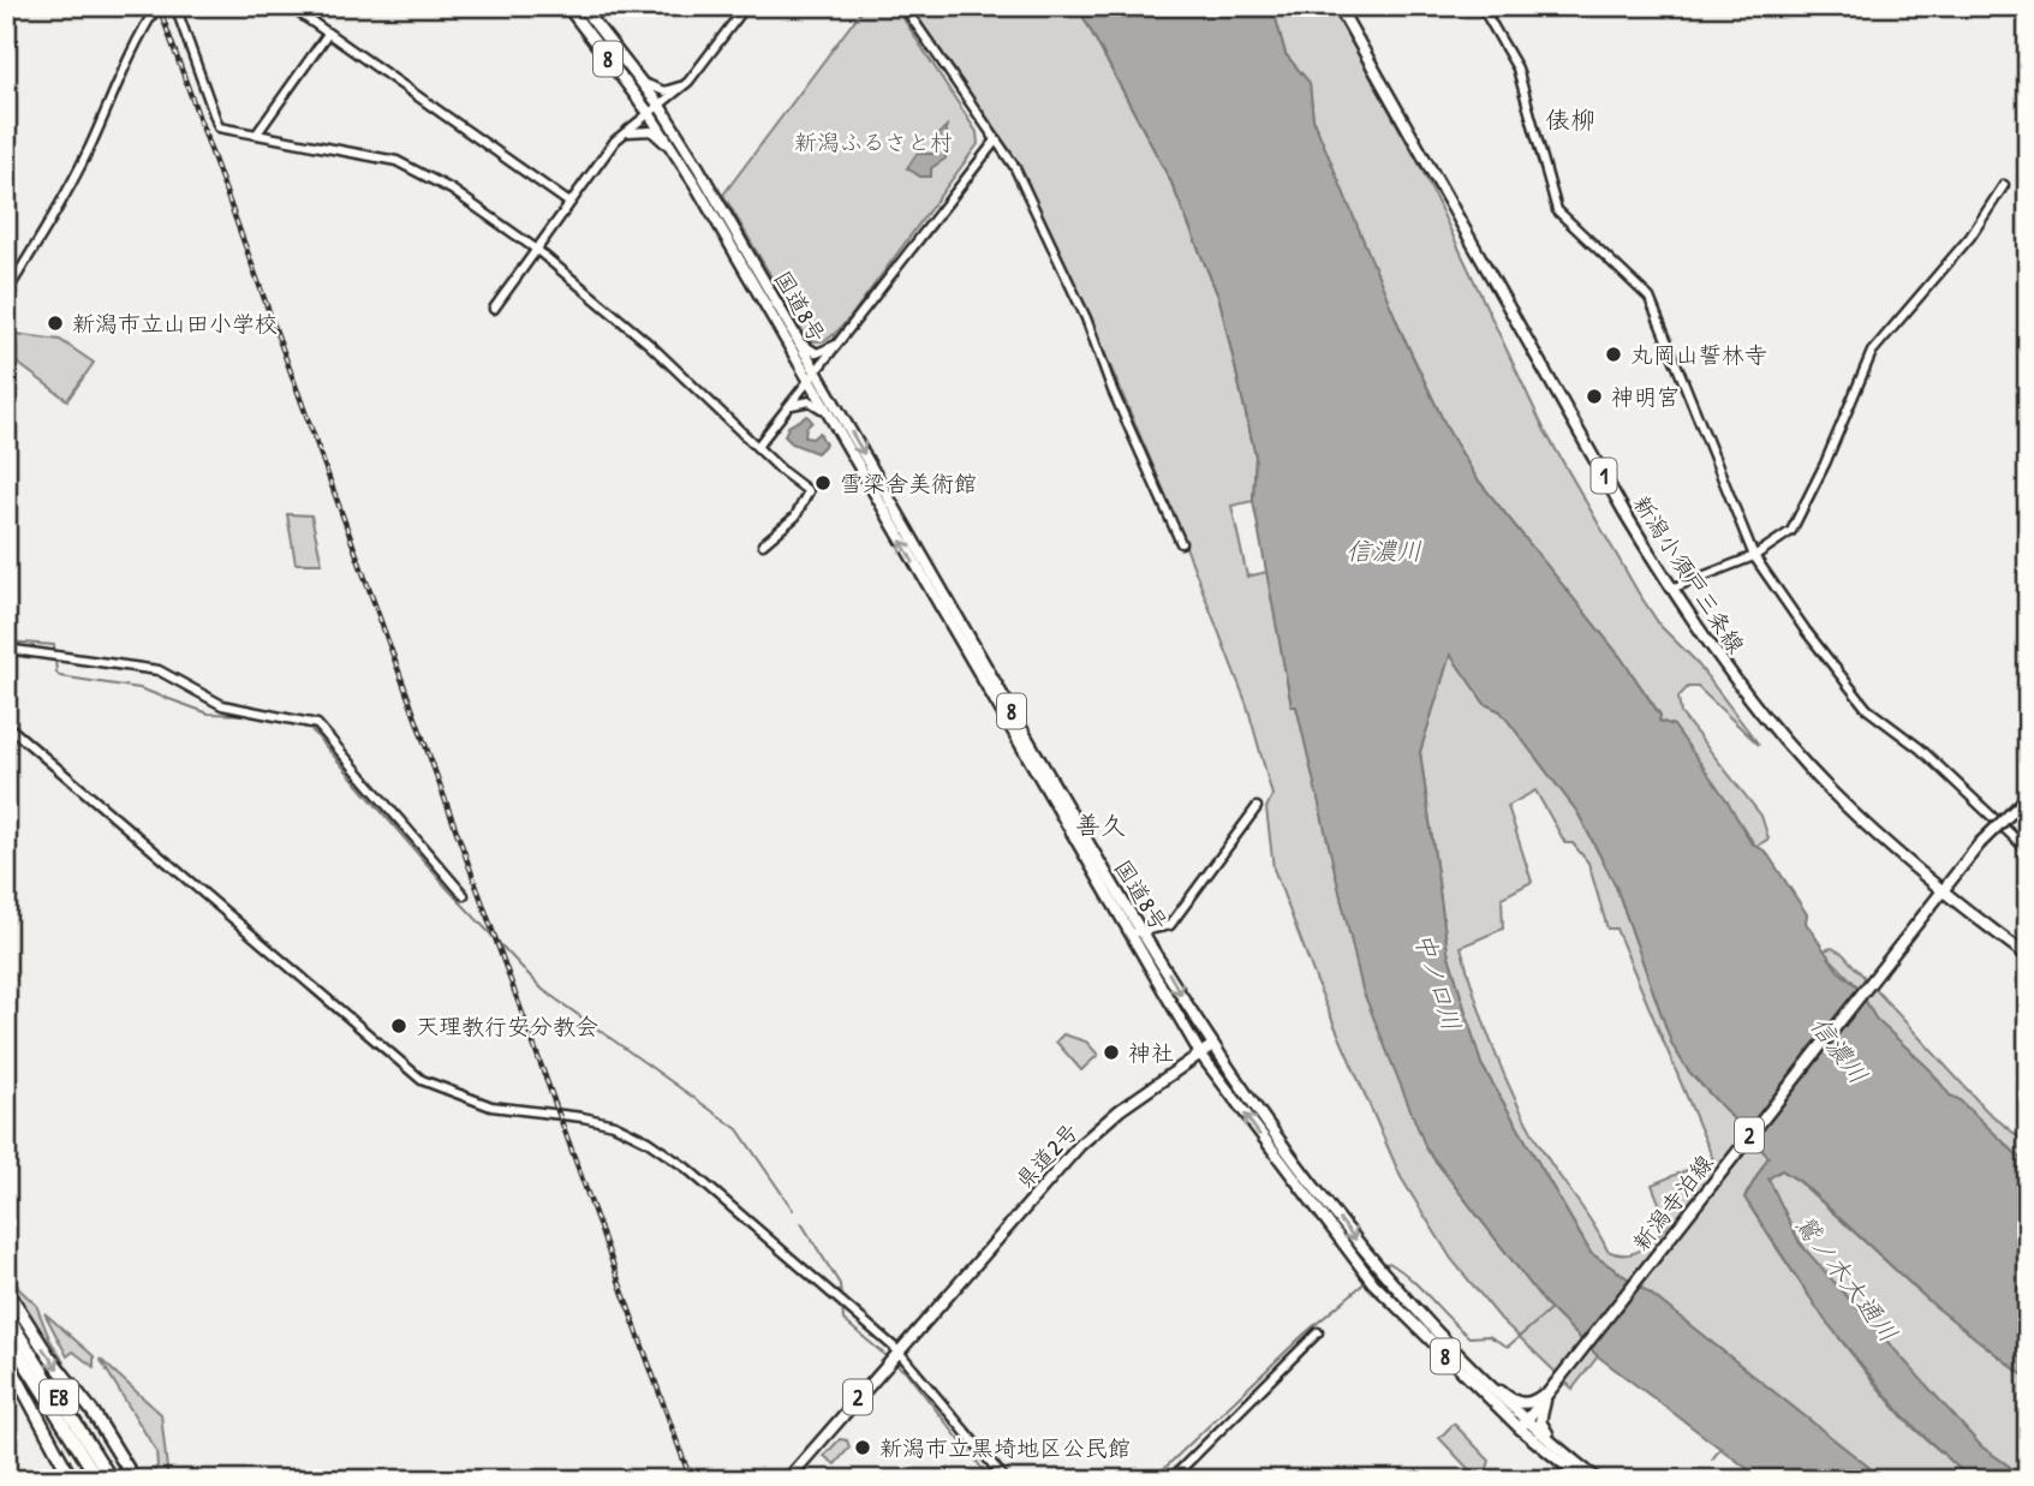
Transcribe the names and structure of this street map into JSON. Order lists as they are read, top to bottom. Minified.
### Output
{"streets":{"highway":["E8"],"main road":["8","国道8号","1","新潟小須戸三条線","2","県道2号","新潟寺泊線"]},"crossings":[["国道8号","県道2号"],["国道8号","新潟寺泊線"],["新潟小須戸三条線","新潟寺泊線"],["2","県道2号"]],"districts":["俵柳","善久"],"water":["信濃川","中ノ口川","鷲ノ木大通川"],"parks":["新潟ふるさと村"],"places":["新潟市立山田小学校","丸岡山誓林寺","神明宮","雪梁舎美術館","天理教行安分教会","神社","新潟市立黒埼地区公民館"]}
